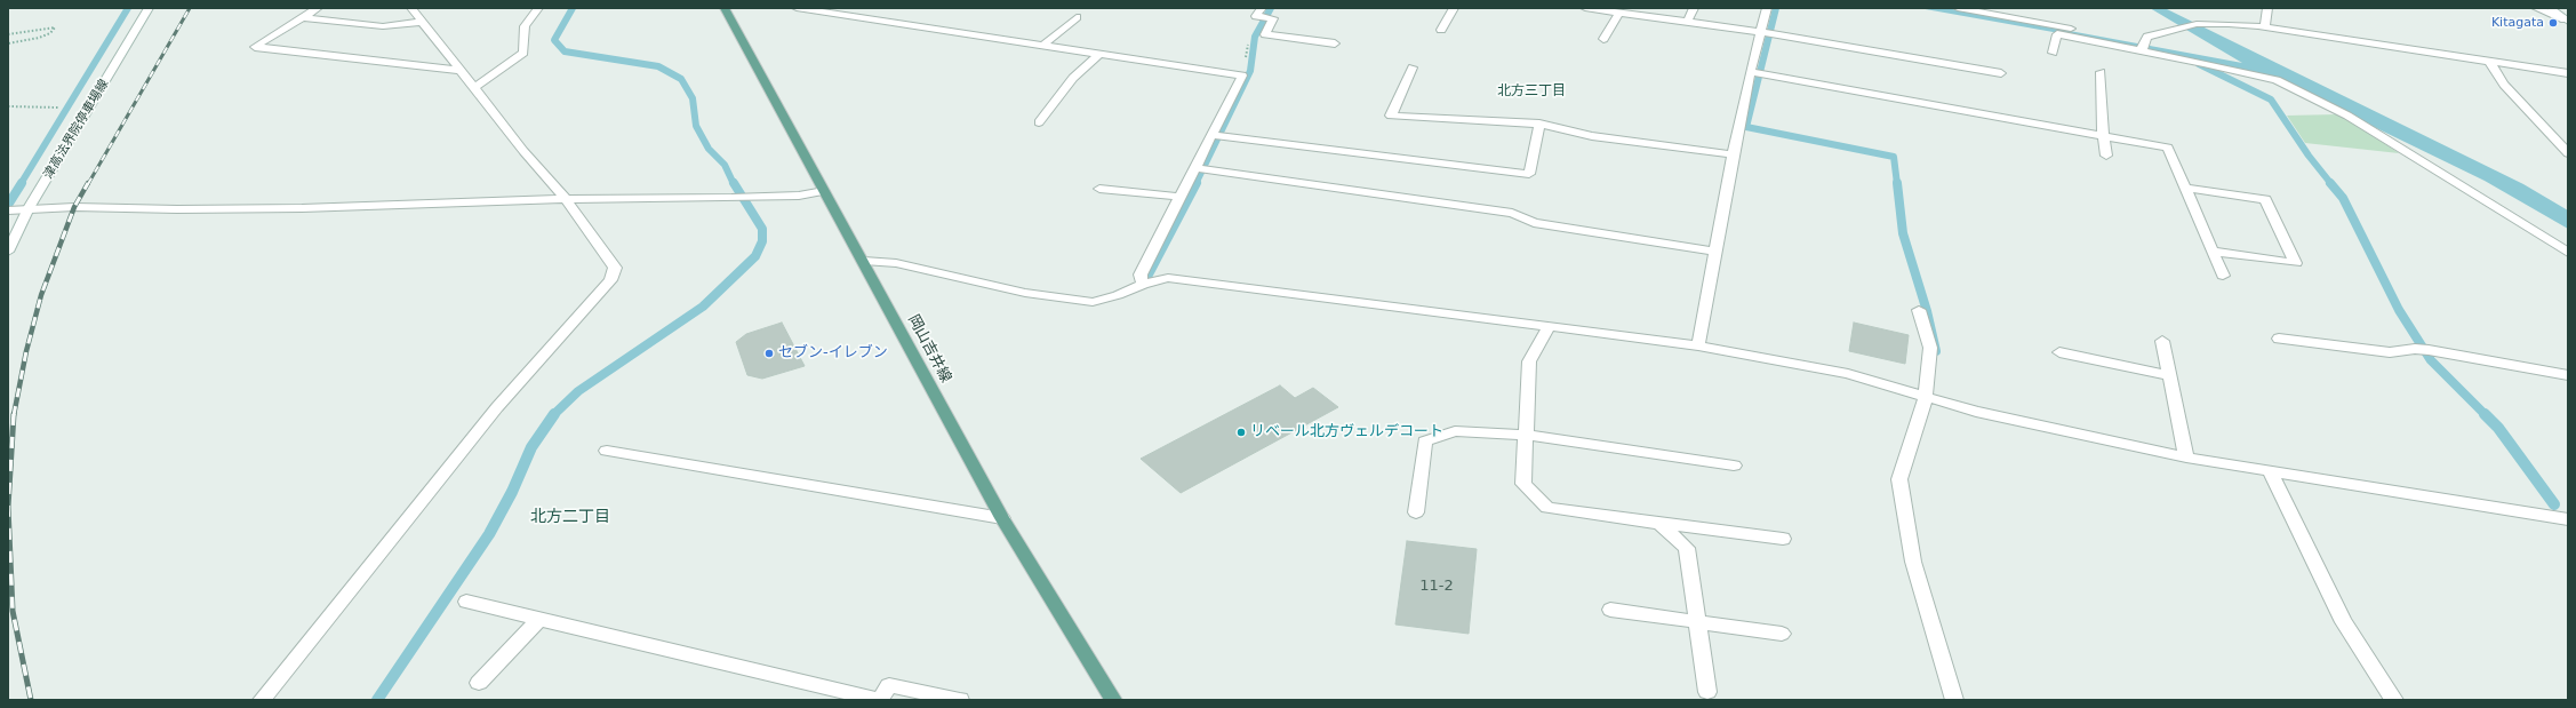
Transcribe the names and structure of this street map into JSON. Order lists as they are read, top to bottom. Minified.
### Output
{"streets":{"main road":["岡山吉井線"],"street":["津高法界院停車場線"]},"districts":["北方三丁目","北方二丁目"],"places":["Kitagata","セブン-イレブン","リベール北方ヴェルデコート"],"house_numbers":["11-2"]}
